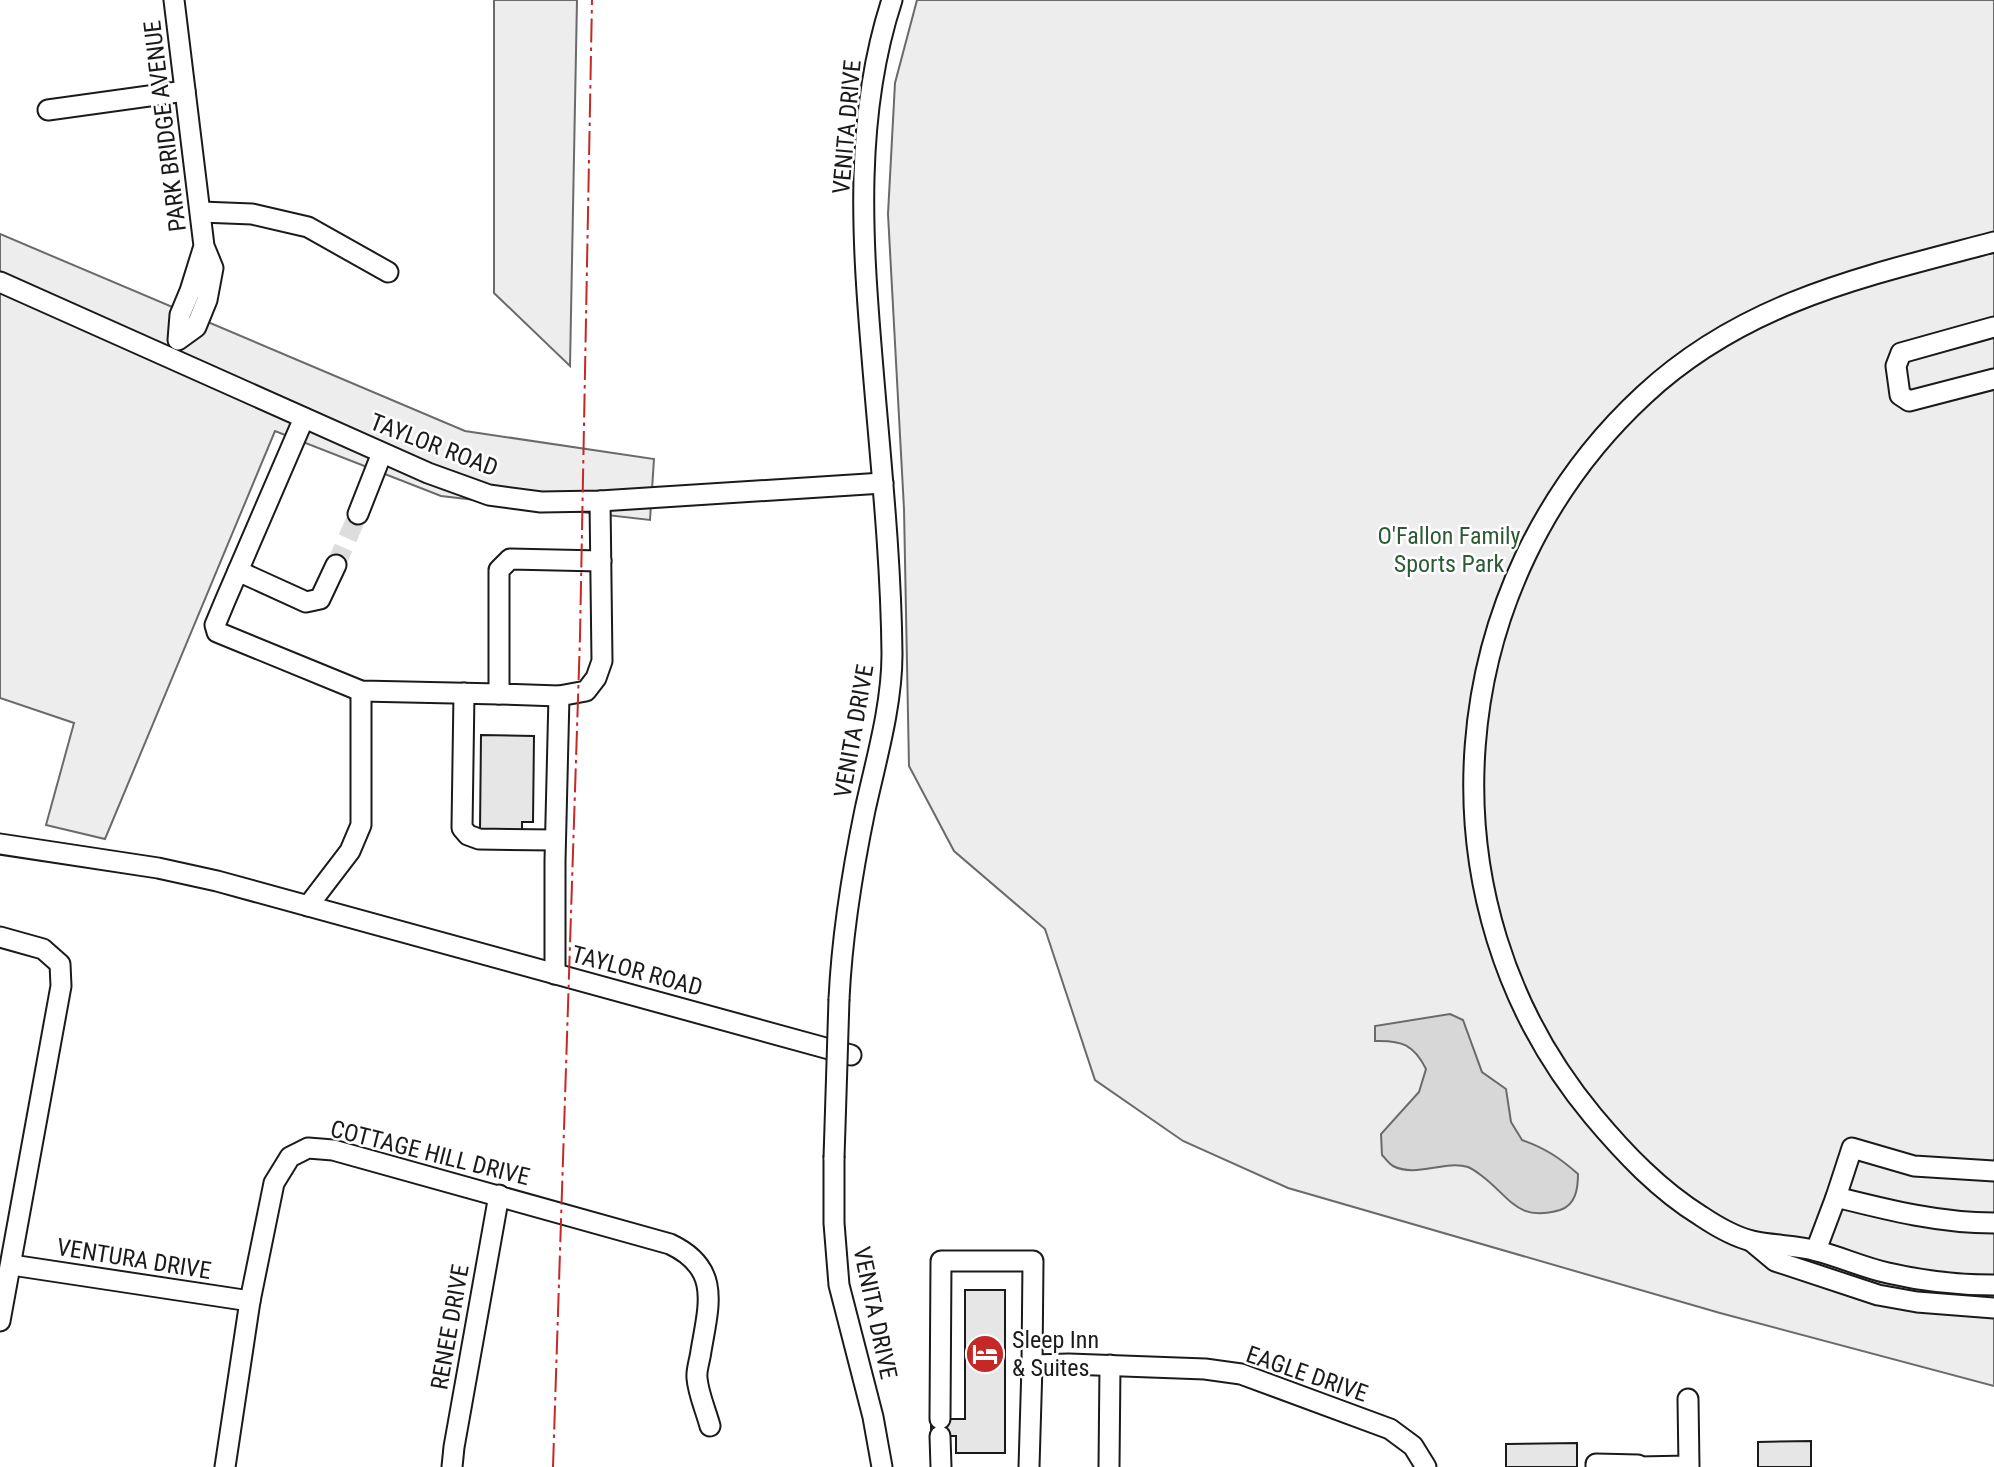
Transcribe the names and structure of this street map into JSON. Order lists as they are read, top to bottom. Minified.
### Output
{"streets":{"street":["PARK BRIDGE AVENUE","VENITA DRIVE","TAYLOR ROAD","COTTAGE HILL DRIVE","VENTURA DRIVE","RENEE DRIVE","EAGLE DRIVE"]},"crossings":[["PARK BRIDGE AVENUE","TAYLOR ROAD"],["VENITA DRIVE","TAYLOR ROAD"],["COTTAGE HILL DRIVE","VENTURA DRIVE"],["COTTAGE HILL DRIVE","RENEE DRIVE"]],"parks":["O'Fallon Family Sports Park"],"places":{"hotel":["Sleep Inn & Suites"]}}
